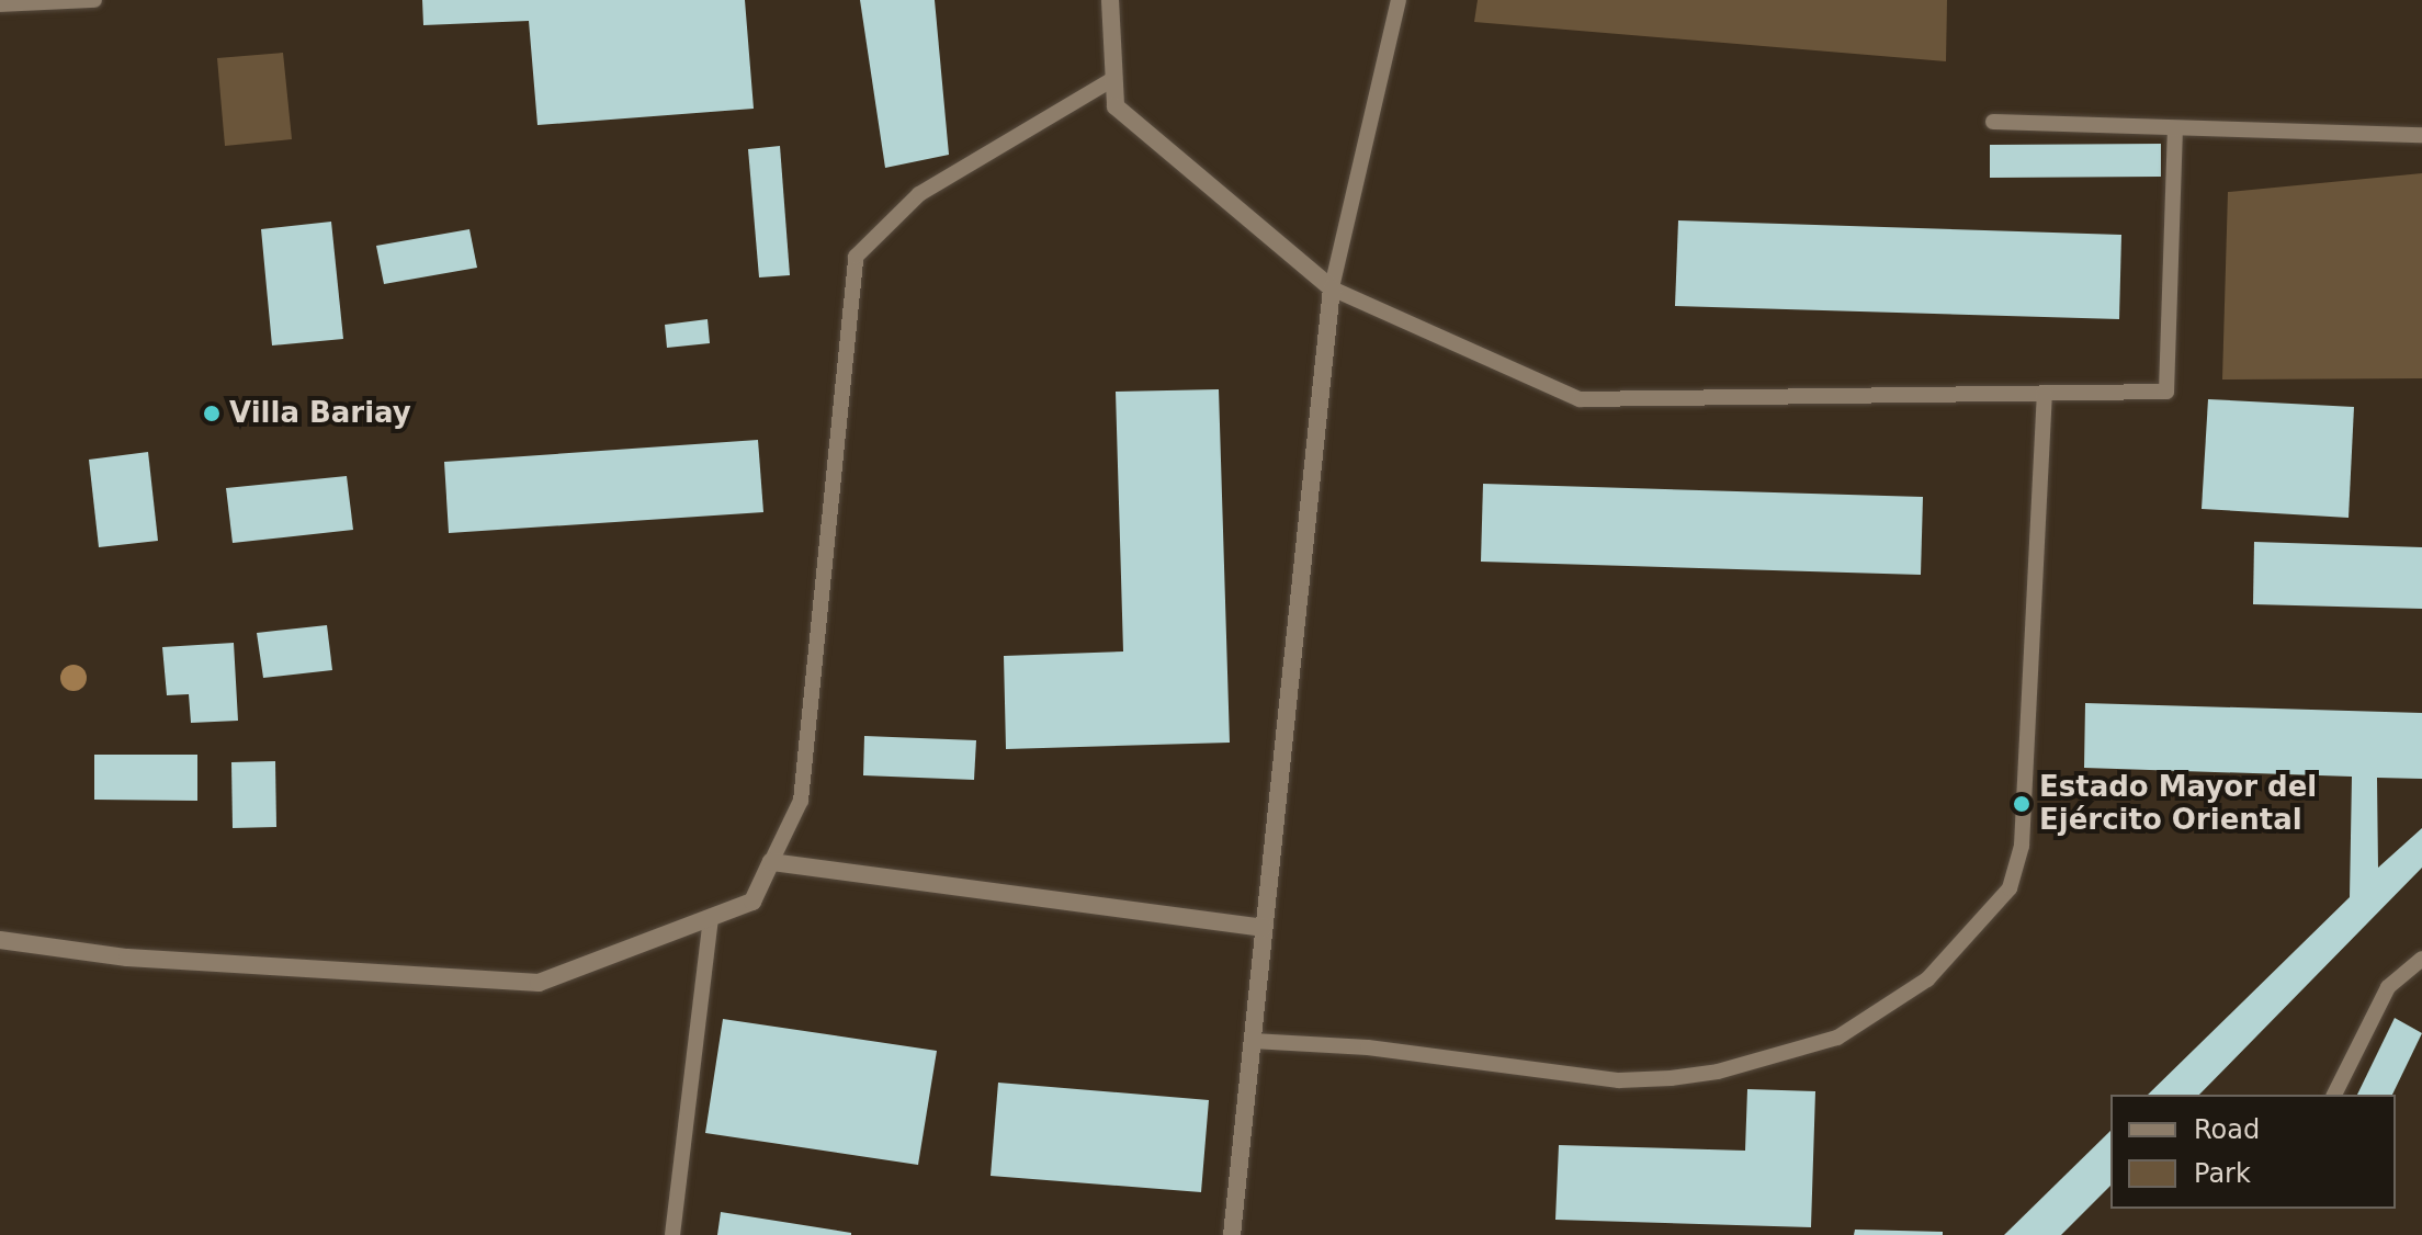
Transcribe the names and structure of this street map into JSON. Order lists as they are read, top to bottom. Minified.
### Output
{"places":["Villa Bariay","Estado Mayor del Ejército Oriental"],"legend":["Road","Park"]}
